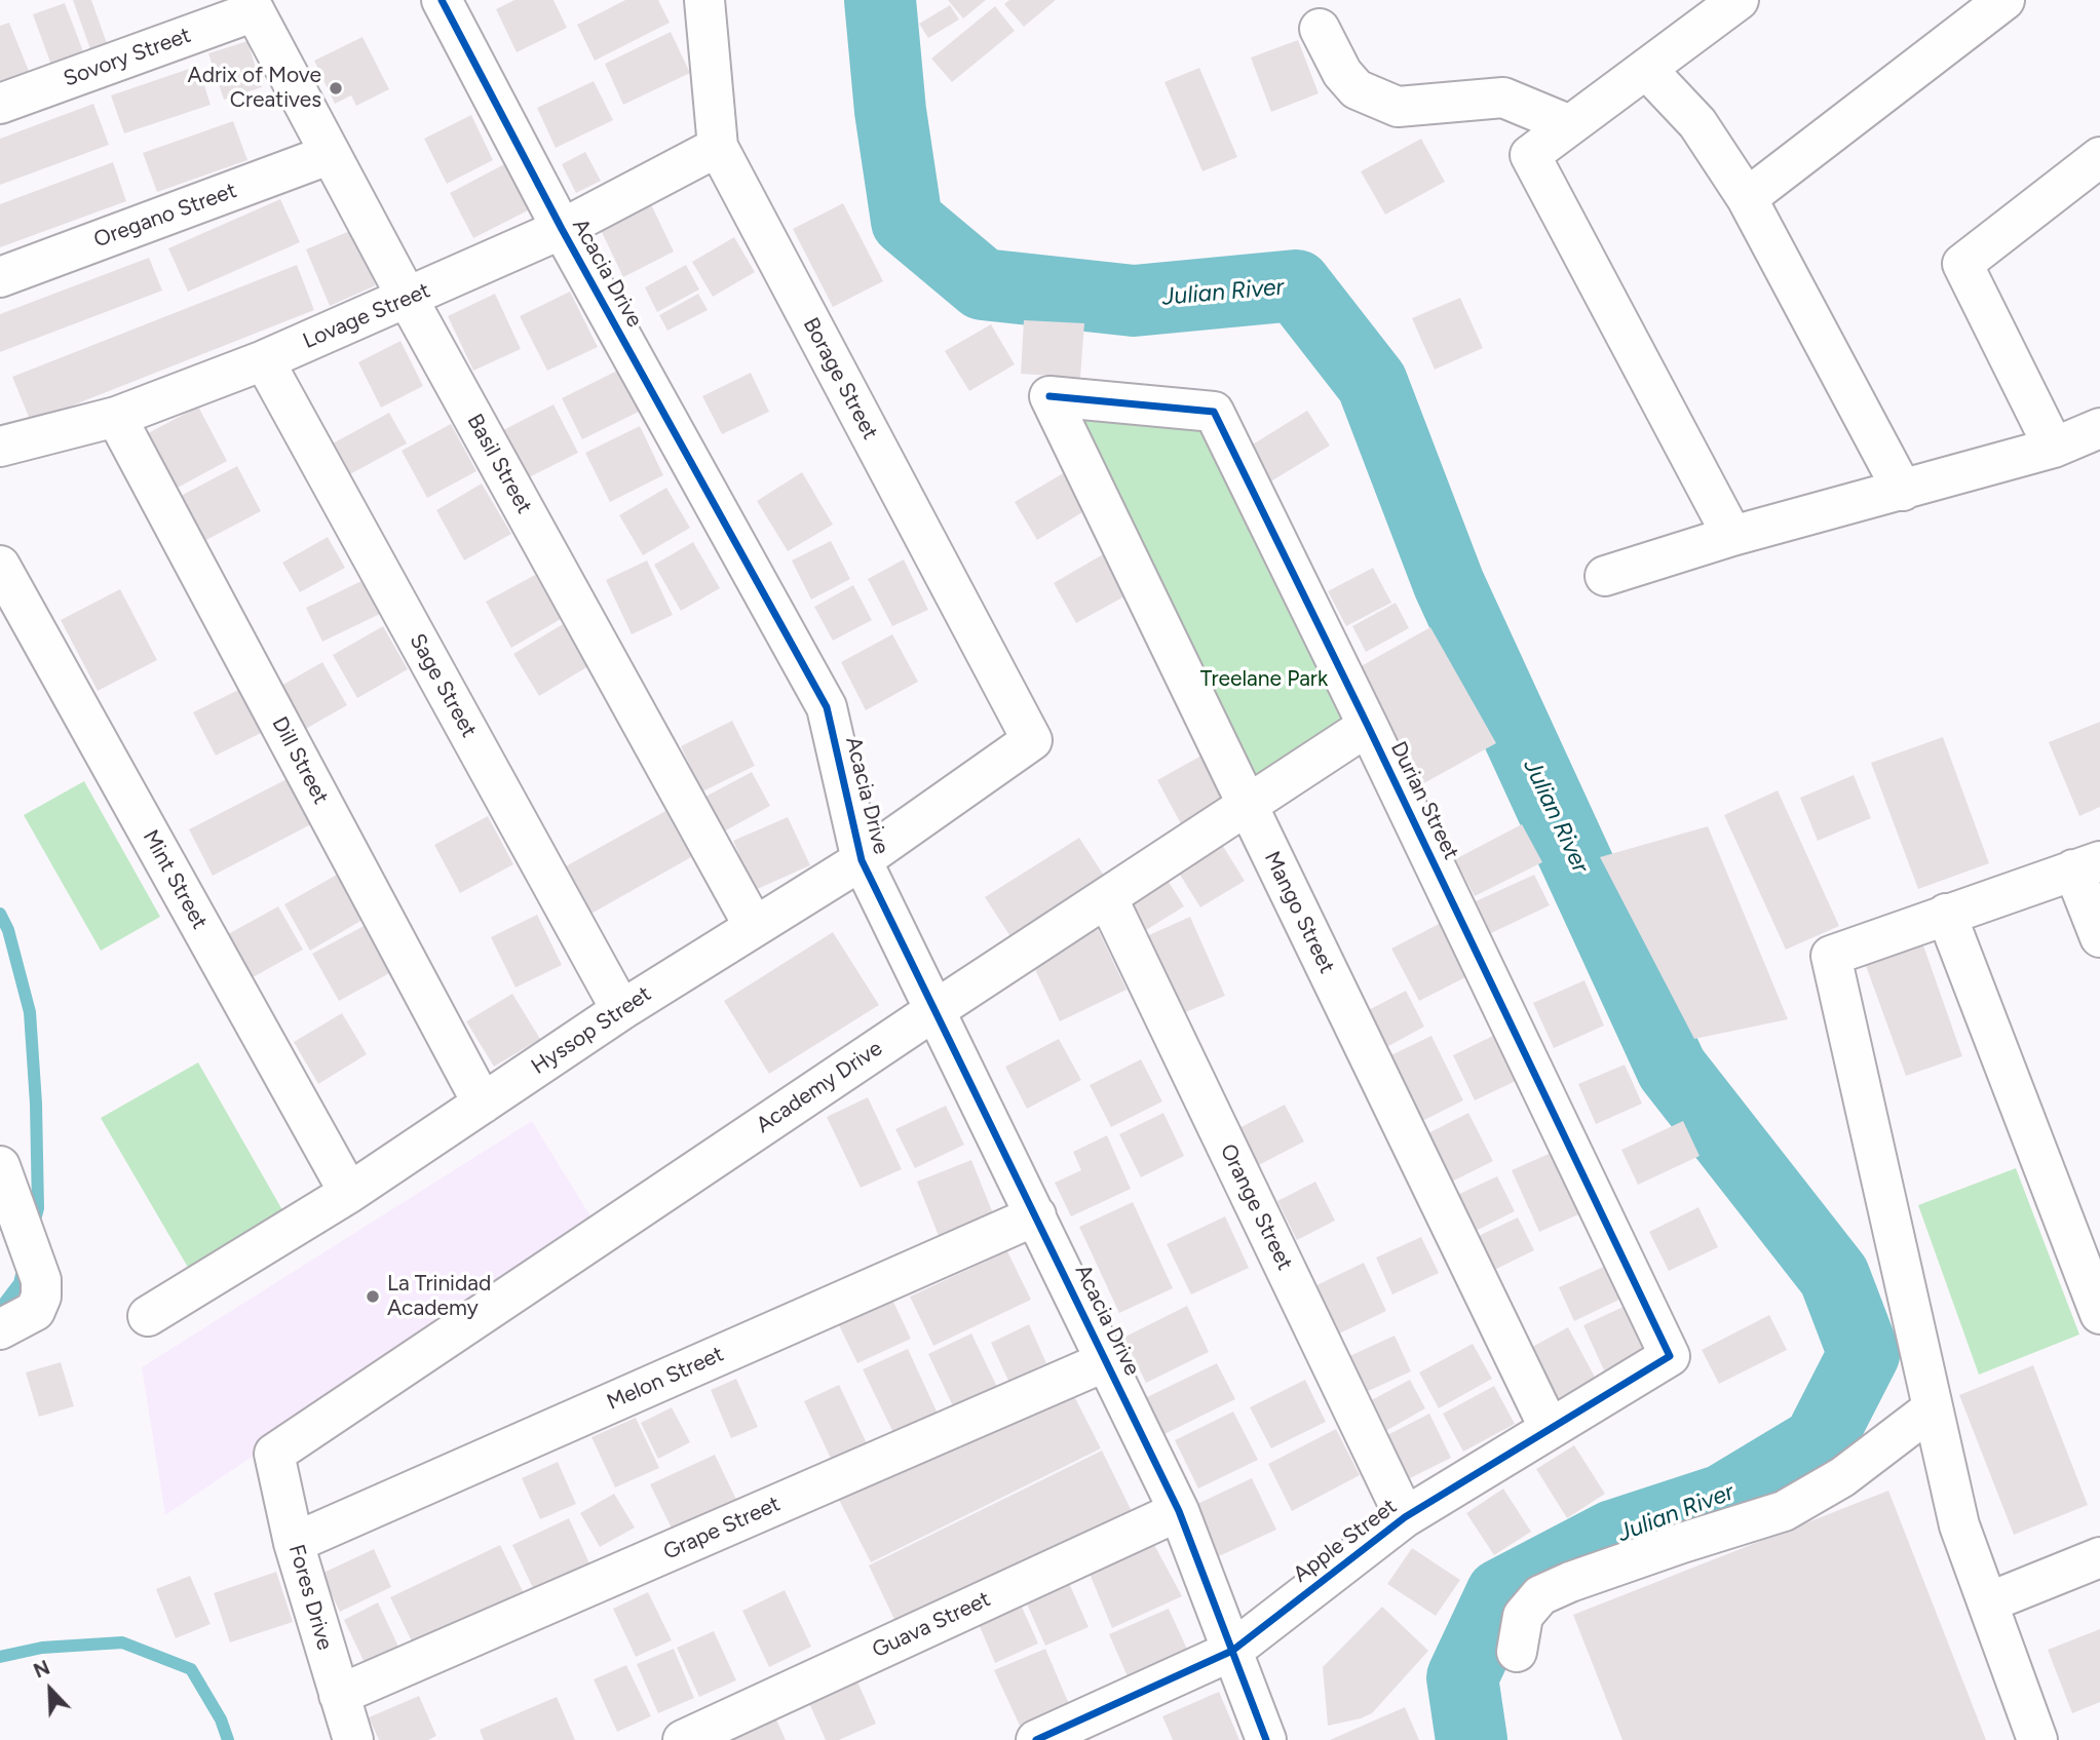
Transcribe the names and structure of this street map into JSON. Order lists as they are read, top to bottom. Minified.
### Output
{"streets":{"street":["Sovory Street","Oregano Street","Acacia Drive","Lovage Street","Borage Street","Basil Street","Sage Street","Dill Street","Durian Street","Mint Street","Mango Street","Hyssop Street","Academy Drive","Orange Street","Melon Street","Grape Street","Apple Street","Fores Drive","Guava Street"]},"crossings":[["Sovory Street","Basil Street"],["Oregano Street","Basil Street"],["Acacia Drive","Lovage Street"],["Acacia Drive","Hyssop Street"],["Acacia Drive","Academy Drive"],["Acacia Drive","Melon Street"],["Acacia Drive","Grape Street"],["Acacia Drive","Apple Street"],["Acacia Drive","Guava Street"],["Lovage Street","Borage Street"],["Lovage Street","Basil Street"],["Lovage Street","Sage Street"],["Lovage Street","Dill Street"],["Borage Street","Hyssop Street"],["Basil Street","Hyssop Street"],["Sage Street","Hyssop Street"],["Dill Street","Hyssop Street"],["Durian Street","Mango Street"],["Durian Street","Academy Drive"],["Durian Street","Apple Street"],["Mint Street","Hyssop Street"],["Mango Street","Academy Drive"],["Mango Street","Apple Street"],["Academy Drive","Orange Street"],["Academy Drive","Fores Drive"],["Orange Street","Apple Street"],["Melon Street","Fores Drive"],["Grape Street","Fores Drive"]],"water":["Julian River"],"parks":["Treelane Park"],"places":["Adrix of Move Creatives","La Trinidad Academy"],"north":"top left"}
